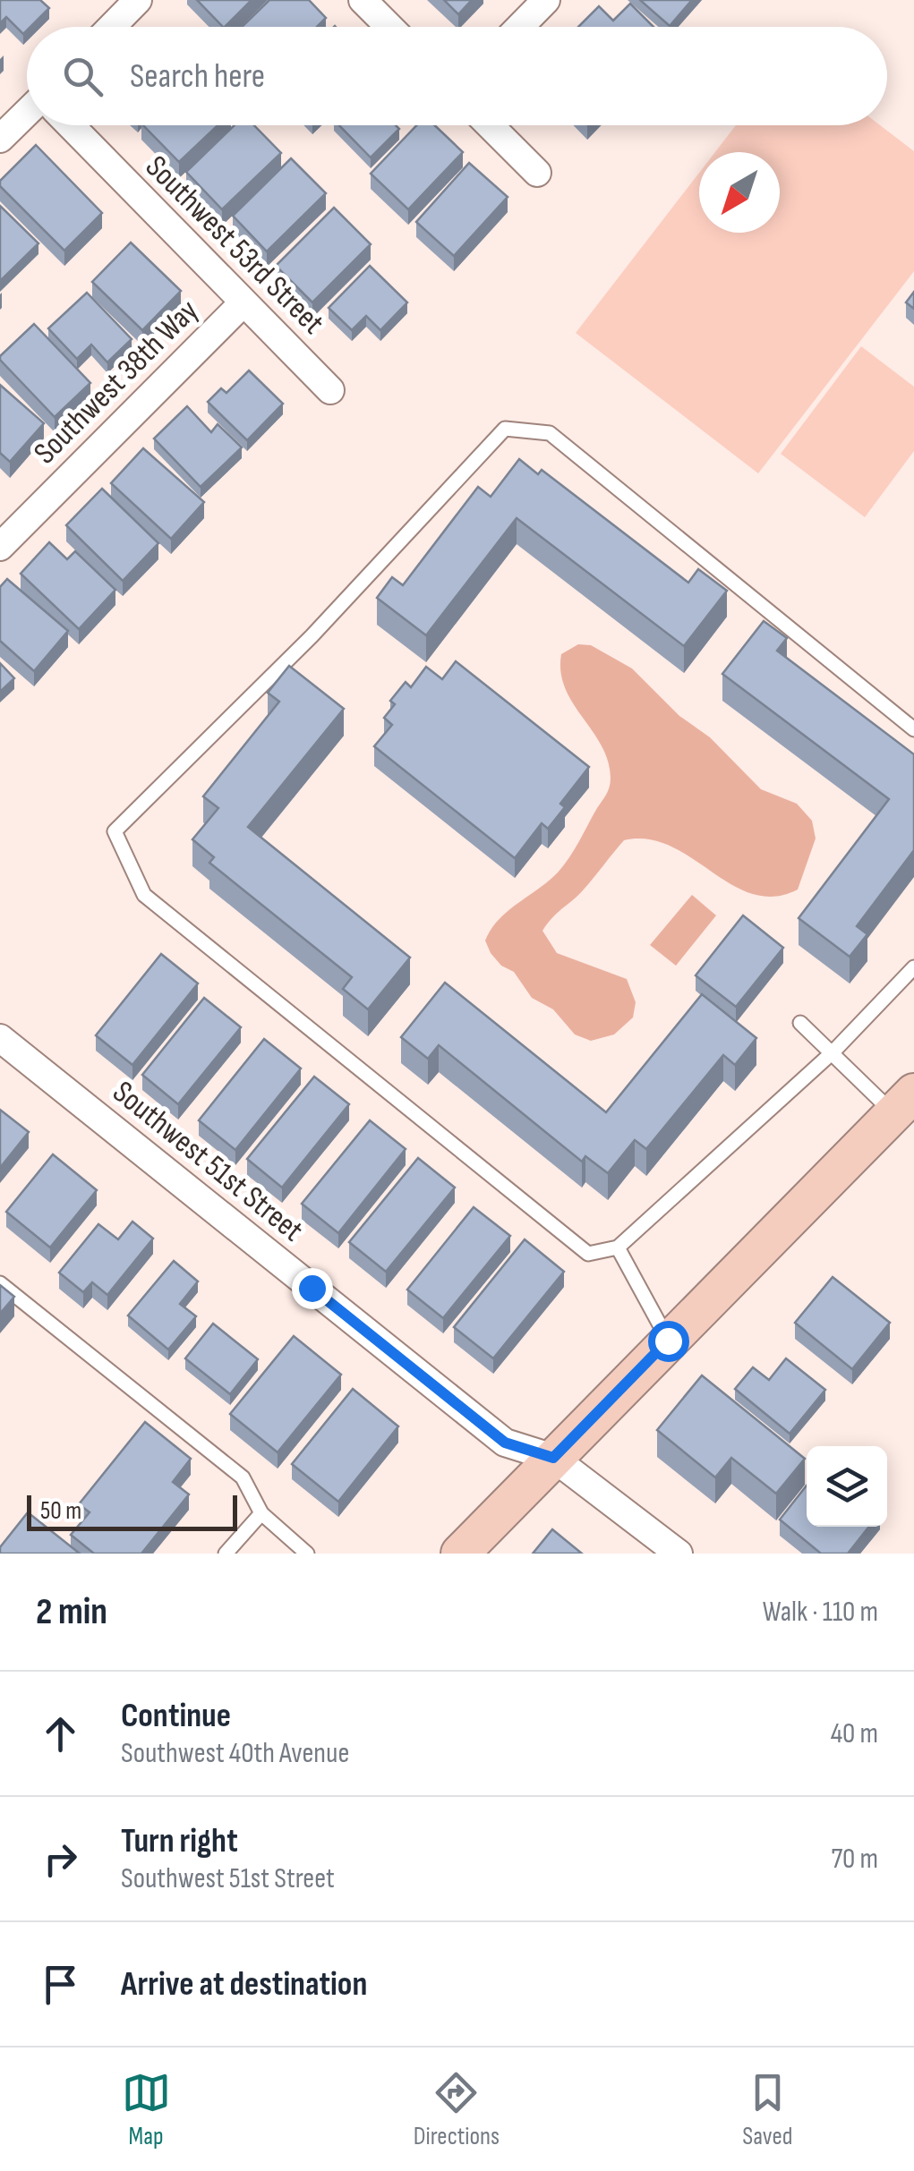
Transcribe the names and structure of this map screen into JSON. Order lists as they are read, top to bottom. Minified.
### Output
{"streets":{"street":["Southwest 53rd Street","Southwest 38th Way","Southwest 51st Street"]},"crossings":[["Southwest 53rd Street","Southwest 38th Way"]],"scale_bar":"50 m","north":"bottom left","page":{"search":"Search here","scale":"50 m","heading":["2 min","Walk · 110 m"],"list":[["Continue","Southwest 40th Avenue","40 m"],["Turn right","Southwest 51st Street","70 m"],"Arrive at destination"],"nav":["Map","Directions","Saved"]}}
